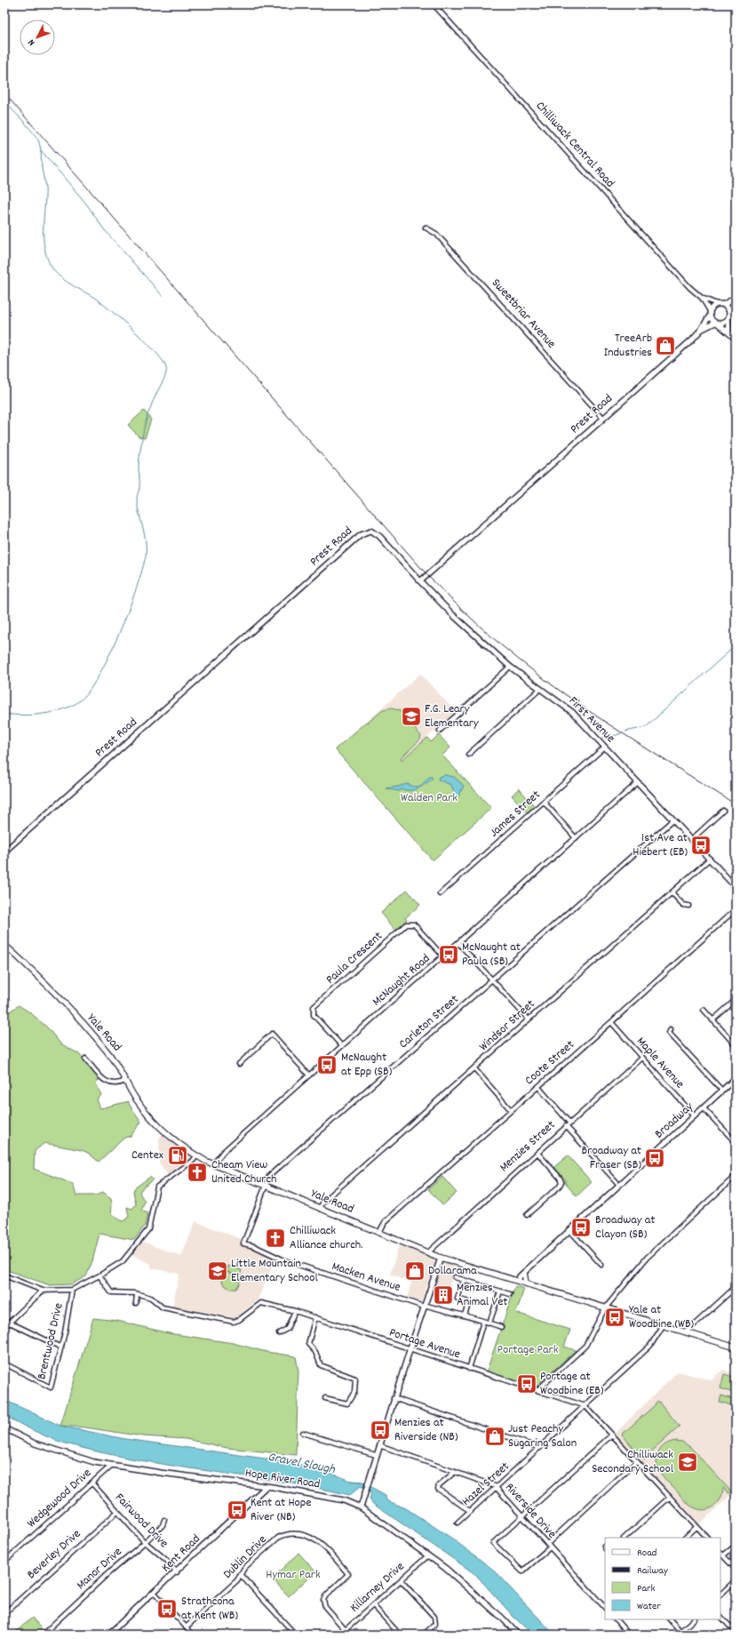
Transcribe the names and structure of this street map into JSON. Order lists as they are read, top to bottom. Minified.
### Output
{"streets":{"main road":["Yale Road"],"street":["Chilliwack Central Road","Sweetbriar Avenue","Prest Road","First Avenue","James Street","Paula Crescent","McNaught Road","Carleton Street","Windsor Street","Coote Street","Maple Avenue","Broadway","Menzies Street","Macken Avenue","Brentwood Drive","Portage Avenue","Hope River Road","Hazel Street","Wedgewood Drive","Riverside Drive","Fairwood Drive","Kent Road","Beverley Drive","Dublin Drive","Manor Drive","Killarney Drive"]},"crossings":[["Chilliwack Central Road","Prest Road"],["Sweetbriar Avenue","Prest Road"],["Prest Road","First Avenue"],["First Avenue","James Street"],["First Avenue","McNaught Road"],["First Avenue","Carleton Street"],["First Avenue","Windsor Street"],["Paula Crescent","McNaught Road"],["McNaught Road","Yale Road"],["Carleton Street","Yale Road"],["Carleton Street","Macken Avenue"],["Windsor Street","Yale Road"],["Yale Road","Coote Street"],["Yale Road","Broadway"],["Yale Road","Menzies Street"],["Yale Road","Hazel Street"],["Coote Street","Maple Avenue"],["Maple Avenue","Broadway"],["Maple Avenue","Menzies Street"],["Portage Avenue","Hazel Street"],["Hope River Road","Wedgewood Drive"],["Hope River Road","Kent Road"],["Hope River Road","Killarney Drive"],["Hazel Street","Riverside Drive"],["Wedgewood Drive","Fairwood Drive"],["Fairwood Drive","Kent Road"],["Fairwood Drive","Beverley Drive"],["Fairwood Drive","Manor Drive"],["Dublin Drive","Killarney Drive"]],"water":["Gravel Slough"],"parks":["Walden Park","Portage Park","Hymar Park"],"places":{"shop":["TreeArb Industries","Dollarama","Just Peachy Sugaring Salon"],"school or university":["F.G. Leary Elementary","Little Mountain Elementary School","Chilliwack Secondary School"],"bus stop":["1st Ave at Hiebert (EB)","McNaught at Paula (SB)","McNaught at Epp (SB)","Broadway at Fraser (SB)","Broadway at Clayon (SB)","Yale at Woodbine (WB)","Portage at Woodbine (EB)","Menzies at Riverside (NB)","Kent at Hope River (NB)","Strathcona at Kent (WB)"],"fuel station":["Centex"],"church":["Cheam View United Church","Chilliwack Alliance church."],"building":["Menzies Animal Vet"]},"legend":["Road","Railway","Park","Water"],"north":"bottom left"}
